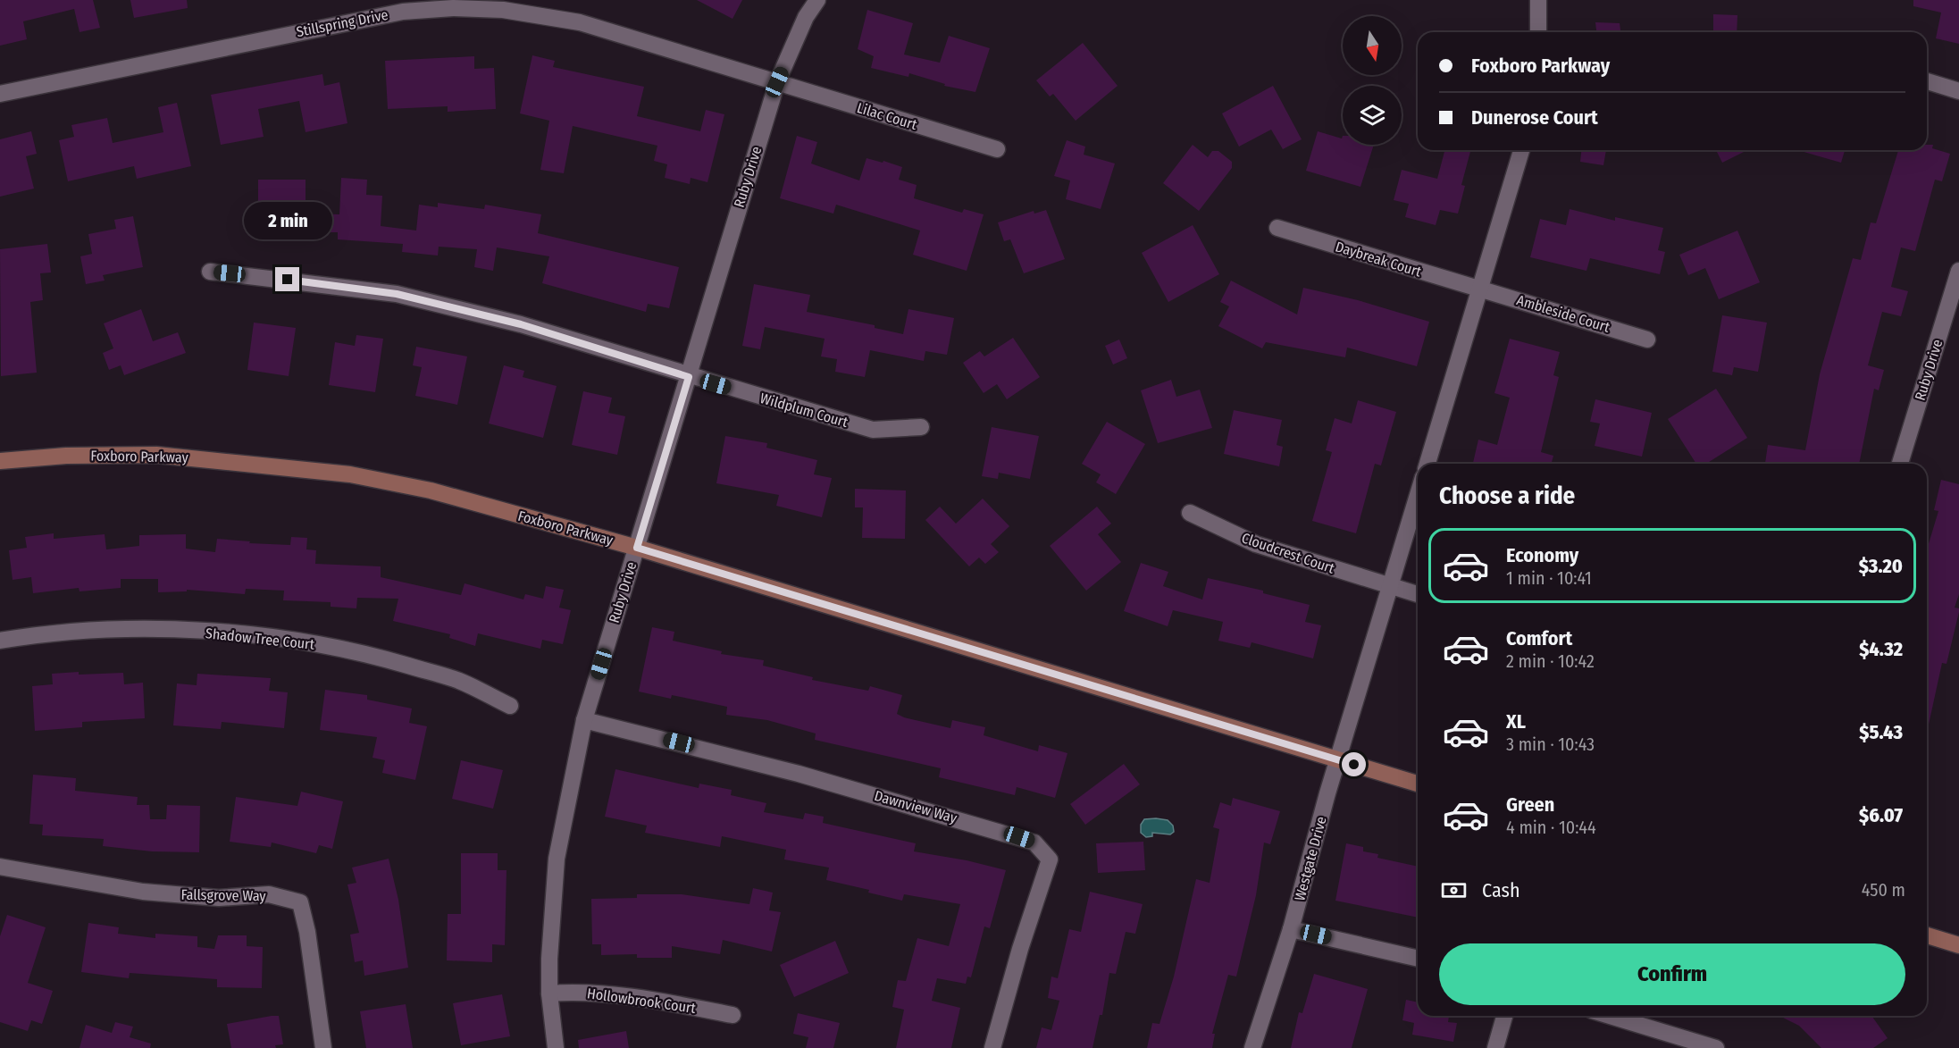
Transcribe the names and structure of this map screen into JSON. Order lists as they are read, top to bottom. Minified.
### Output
{"streets":{"main road":["Foxboro Parkway"],"street":["Stillspring Drive","Lilac Court","Ruby Drive","Daybreak Court","Ambleside Court","Wildplum Court","Cloudcrest Court","Shadow Tree Court","Dawnview Way","Westgate Drive","Fallsgrove Way","Hollowbrook Court"]},"crossings":[["Stillspring Drive","Lilac Court"],["Stillspring Drive","Ruby Drive"],["Lilac Court","Ruby Drive"],["Ruby Drive","Wildplum Court"],["Ruby Drive","Foxboro Parkway"],["Ruby Drive","Dawnview Way"],["Ruby Drive","Hollowbrook Court"],["Daybreak Court","Ambleside Court"],["Foxboro Parkway","Westgate Drive"],["Cloudcrest Court","Westgate Drive"]],"north":"bottom","page":{"banner":["Foxboro Parkway","Dunerose Court"],"bubble":"2 min","heading":"Choose a ride","list":[{"name":"Economy","note":"1 min · 10:41","value":"$3.20"},{"name":"Comfort","note":"2 min · 10:42","value":"$4.32"},{"name":"XL","note":"3 min · 10:43","value":"$5.43"},{"name":"Green","note":"4 min · 10:44","value":"$6.07"}],"pay":["Cash","450 m"],"buttons":"Confirm"}}
